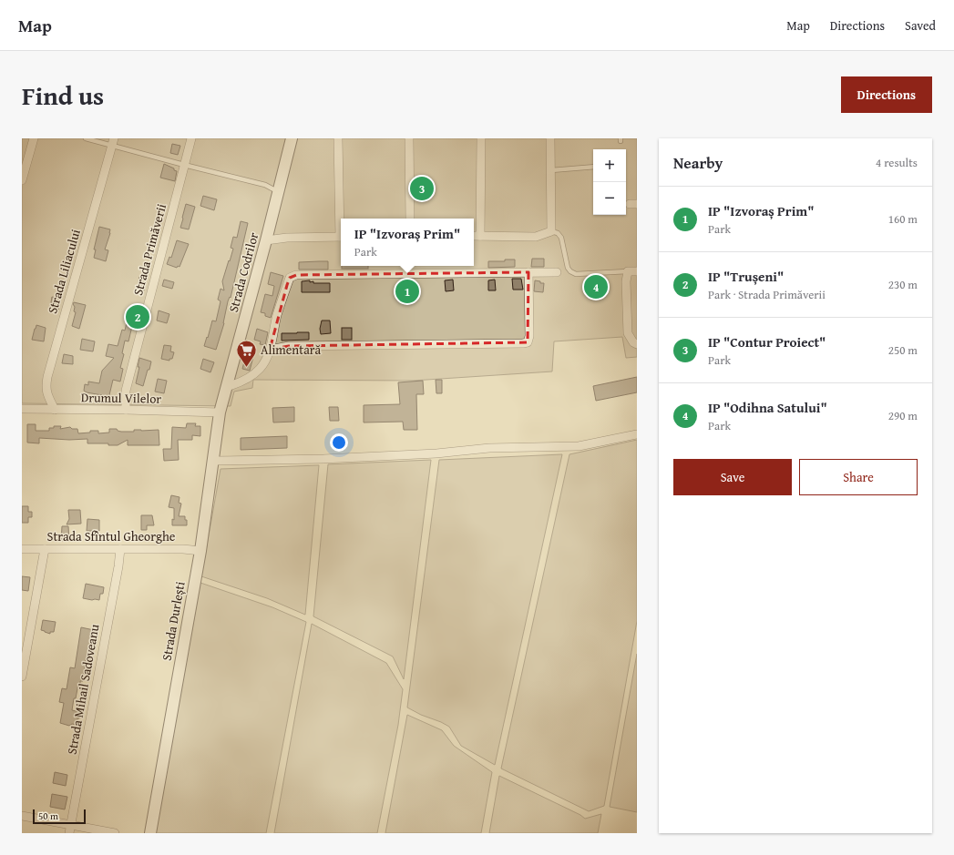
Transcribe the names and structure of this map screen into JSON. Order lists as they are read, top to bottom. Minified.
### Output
{"streets":{"street":["Strada Primăverii","Strada Liliacului","Strada Codrilor","Drumul Vilelor","Strada Sfîntul Gheorghe","Strada Durlești","Strada Mihail Sadoveanu"]},"crossings":[["Strada Primăverii","Drumul Vilelor"],["Strada Liliacului","Drumul Vilelor"],["Strada Codrilor","Drumul Vilelor"],["Strada Codrilor","Strada Durlești"],["Drumul Vilelor","Strada Durlești"],["Strada Sfîntul Gheorghe","Strada Durlești"],["Strada Sfîntul Gheorghe","Strada Mihail Sadoveanu"]],"places":{"supermarket":["Alimentară"]},"scale_bar":"50 m","page":{"header":"Map","nav":["Map","Directions","Saved"],"title":"Find us","buttons":["Directions",["Save","Share"]],"heading":["Nearby","4 results"],"map_buttons":["+","−"],"pins":["3","4","1","2"],"list":[{"mark":"1","name":"IP \"Izvoraș Prim\"","note":"Park","value":"160 m"},{"mark":"2","name":"IP \"Trușeni\"","note":"Park · Strada Primăverii","value":"230 m"},{"mark":"3","name":"IP \"Contur Proiect\"","note":"Park","value":"250 m"},{"mark":"4","name":"IP \"Odihna Satului\"","note":"Park","value":"290 m"}],"popup":["IP \"Izvoraș Prim\"","Park"],"scale":"50 m"}}
